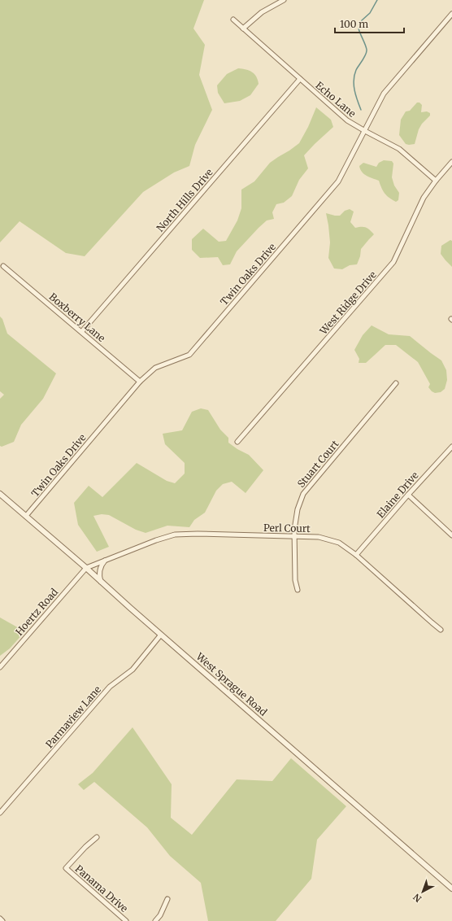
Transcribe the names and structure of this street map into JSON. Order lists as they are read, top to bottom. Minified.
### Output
{"streets":{"street":["Echo Lane","North Hills Drive","Twin Oaks Drive","West Ridge Drive","Boxberry Lane","Stuart Court","Elaine Drive","Perl Court","Hoertz Road","West Sprague Road","Parmaview Lane","Panama Drive"]},"crossings":[["Echo Lane","North Hills Drive"],["Echo Lane","Twin Oaks Drive"],["Echo Lane","West Ridge Drive"],["North Hills Drive","Boxberry Lane"],["Twin Oaks Drive","Boxberry Lane"],["Twin Oaks Drive","West Sprague Road"],["Stuart Court","Perl Court"],["Elaine Drive","Perl Court"],["Perl Court","Hoertz Road"],["Perl Court","West Sprague Road"],["Hoertz Road","West Sprague Road"],["West Sprague Road","Parmaview Lane"]],"scale_bar":"100 m","north":"bottom left"}
